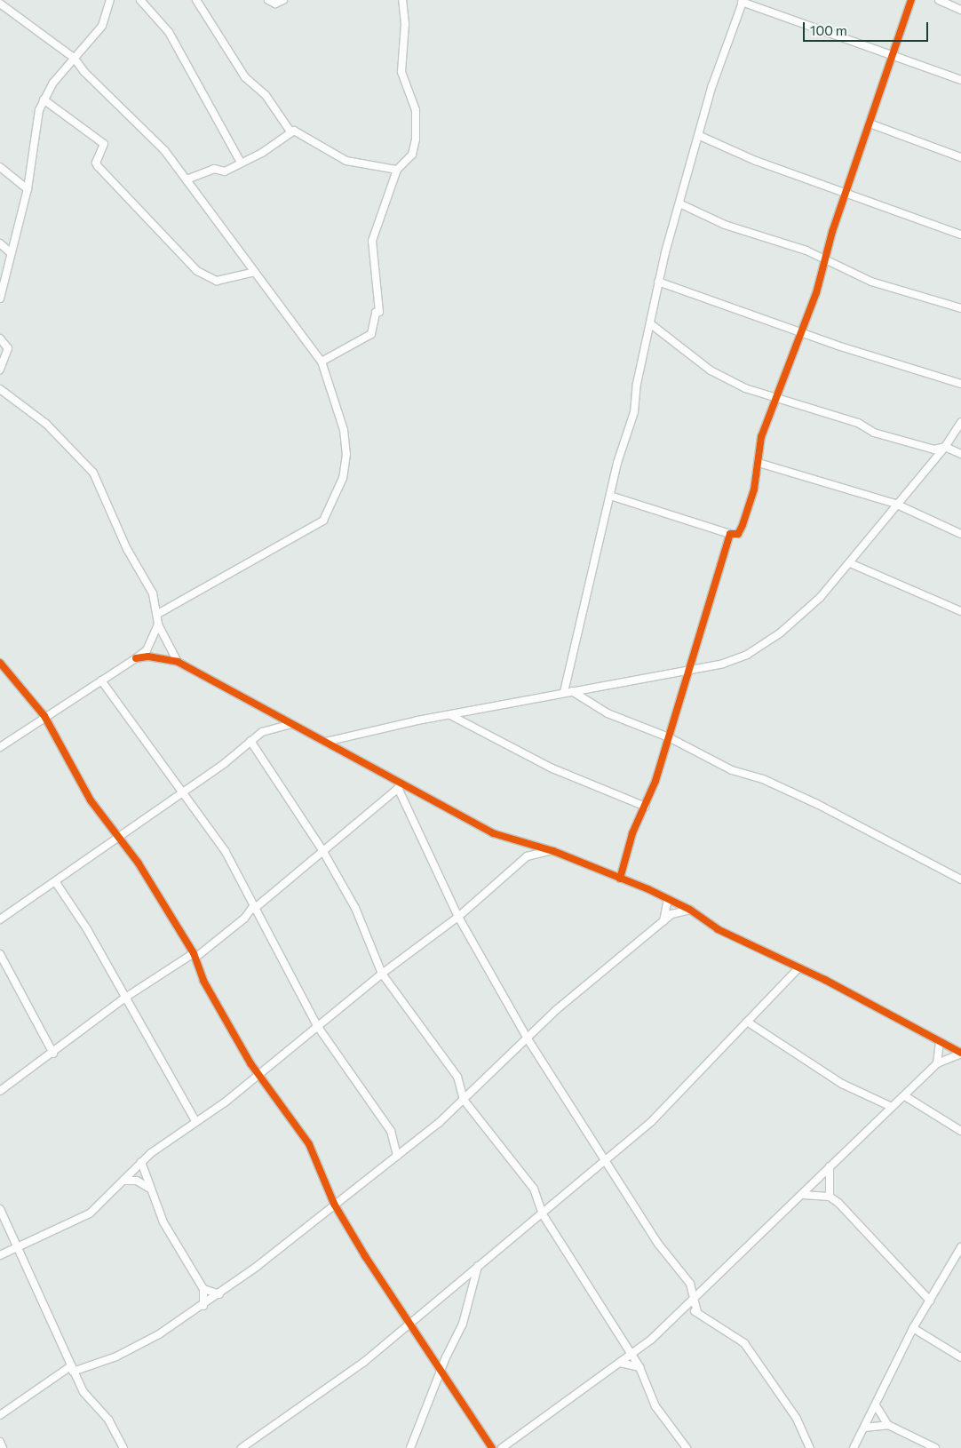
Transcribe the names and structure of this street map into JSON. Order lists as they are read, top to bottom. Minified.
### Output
{"scale_bar":"100 m"}
